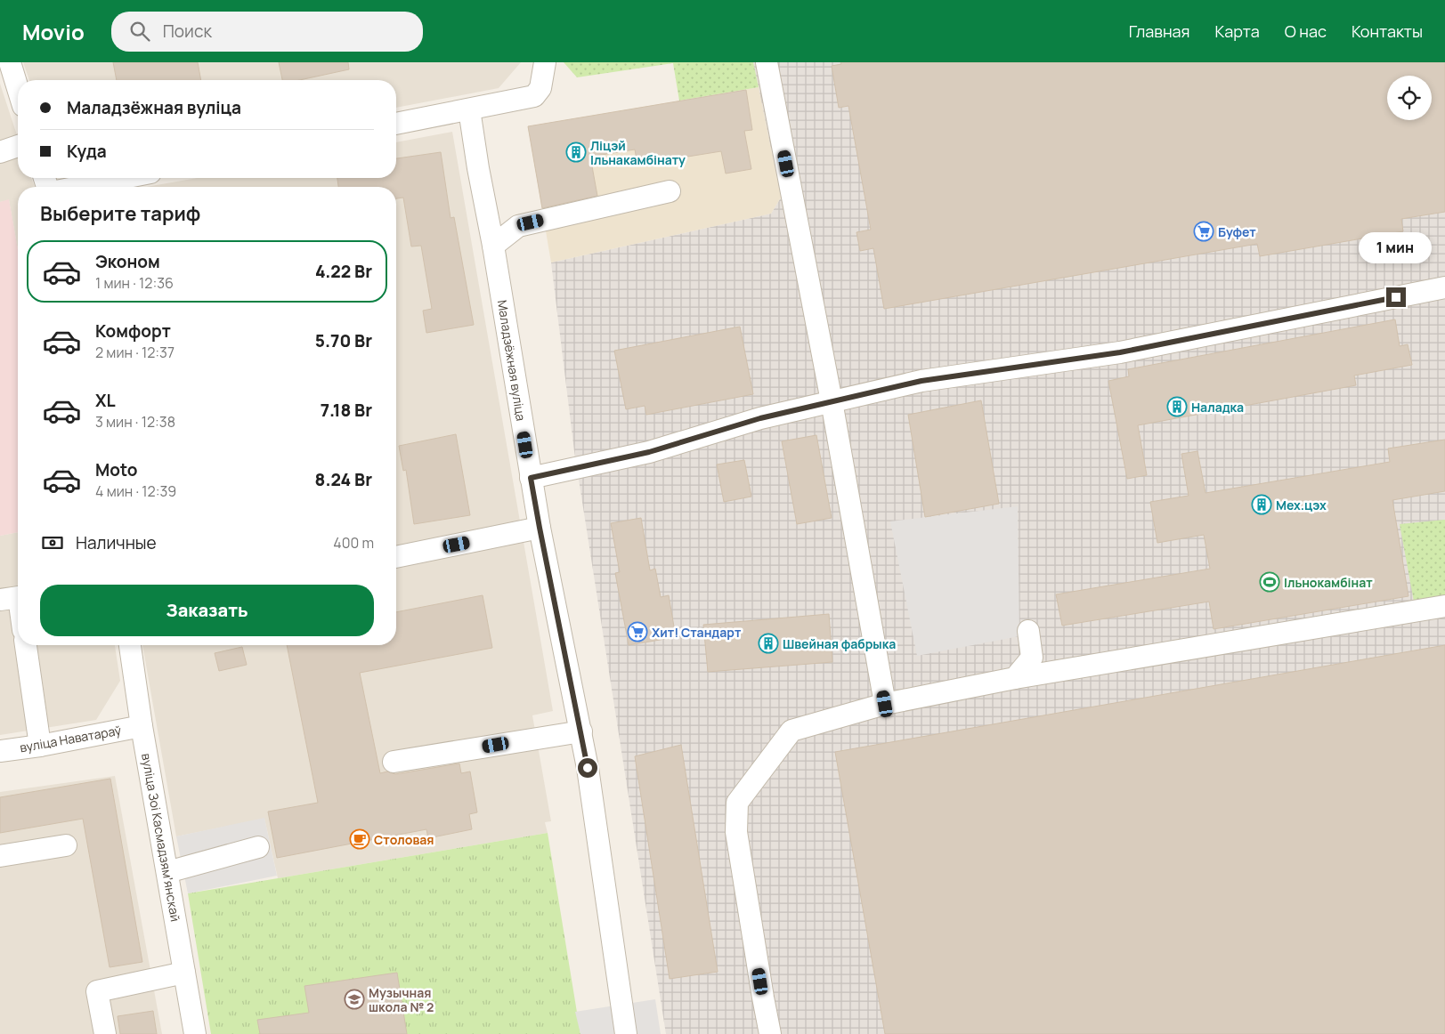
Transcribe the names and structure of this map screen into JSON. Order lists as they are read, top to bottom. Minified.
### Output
{"streets":{"street":["Маладзёжная вуліца","вуліца Наватараў","вуліца Зоі Касмадзямʼянскай"]},"crossings":[["вуліца Наватараў","вуліца Зоі Касмадзямʼянскай"]],"places":{"building":["Ліцэй Ільнакамбінату","Наладка","Мех.цэх","Швейная фабрыка"],"supermarket":["Буфет","Хит! Стандарт"],"sports":["Ільнокамбінат"],"cafe":["Столовая"],"school or university":["Музычная школа № 2"]},"page":{"header":"Movio","search":"Поиск","nav":["Главная","Карта","О нас","Контакты"],"banner":["Маладзёжная вуліца","Куда"],"heading":"Выберите тариф","bubble":"1 мин","list":[{"name":"Эконом","note":"1 мин · 12:36","value":"4.22 Br"},{"name":"Комфорт","note":"2 мин · 12:37","value":"5.70 Br"},{"name":"XL","note":"3 мин · 12:38","value":"7.18 Br"},{"name":"Moto","note":"4 мин · 12:39","value":"8.24 Br"}],"pay":["Наличные","400 m"],"buttons":"Заказать"}}
